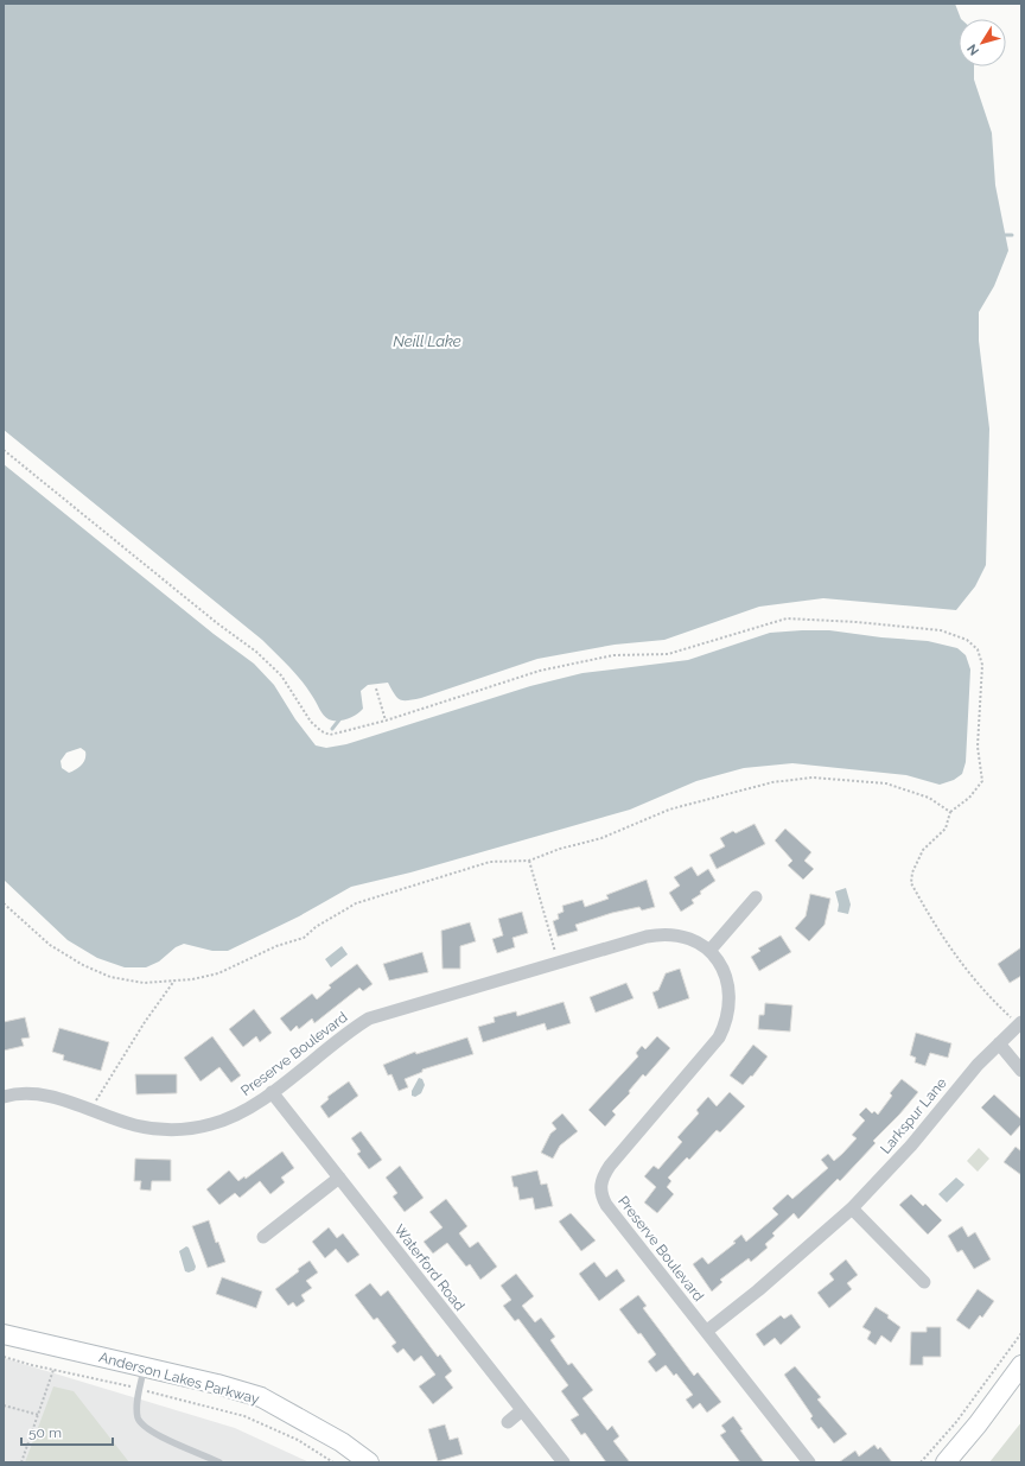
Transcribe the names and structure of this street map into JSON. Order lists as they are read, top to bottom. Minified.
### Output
{"streets":{"street":["Preserve Boulevard","Larkspur Lane","Waterford Road","Anderson Lakes Parkway"]},"crossings":[["Preserve Boulevard","Larkspur Lane"],["Preserve Boulevard","Waterford Road"]],"water":["Neill Lake"],"scale_bar":"50 m","north":"bottom left"}
